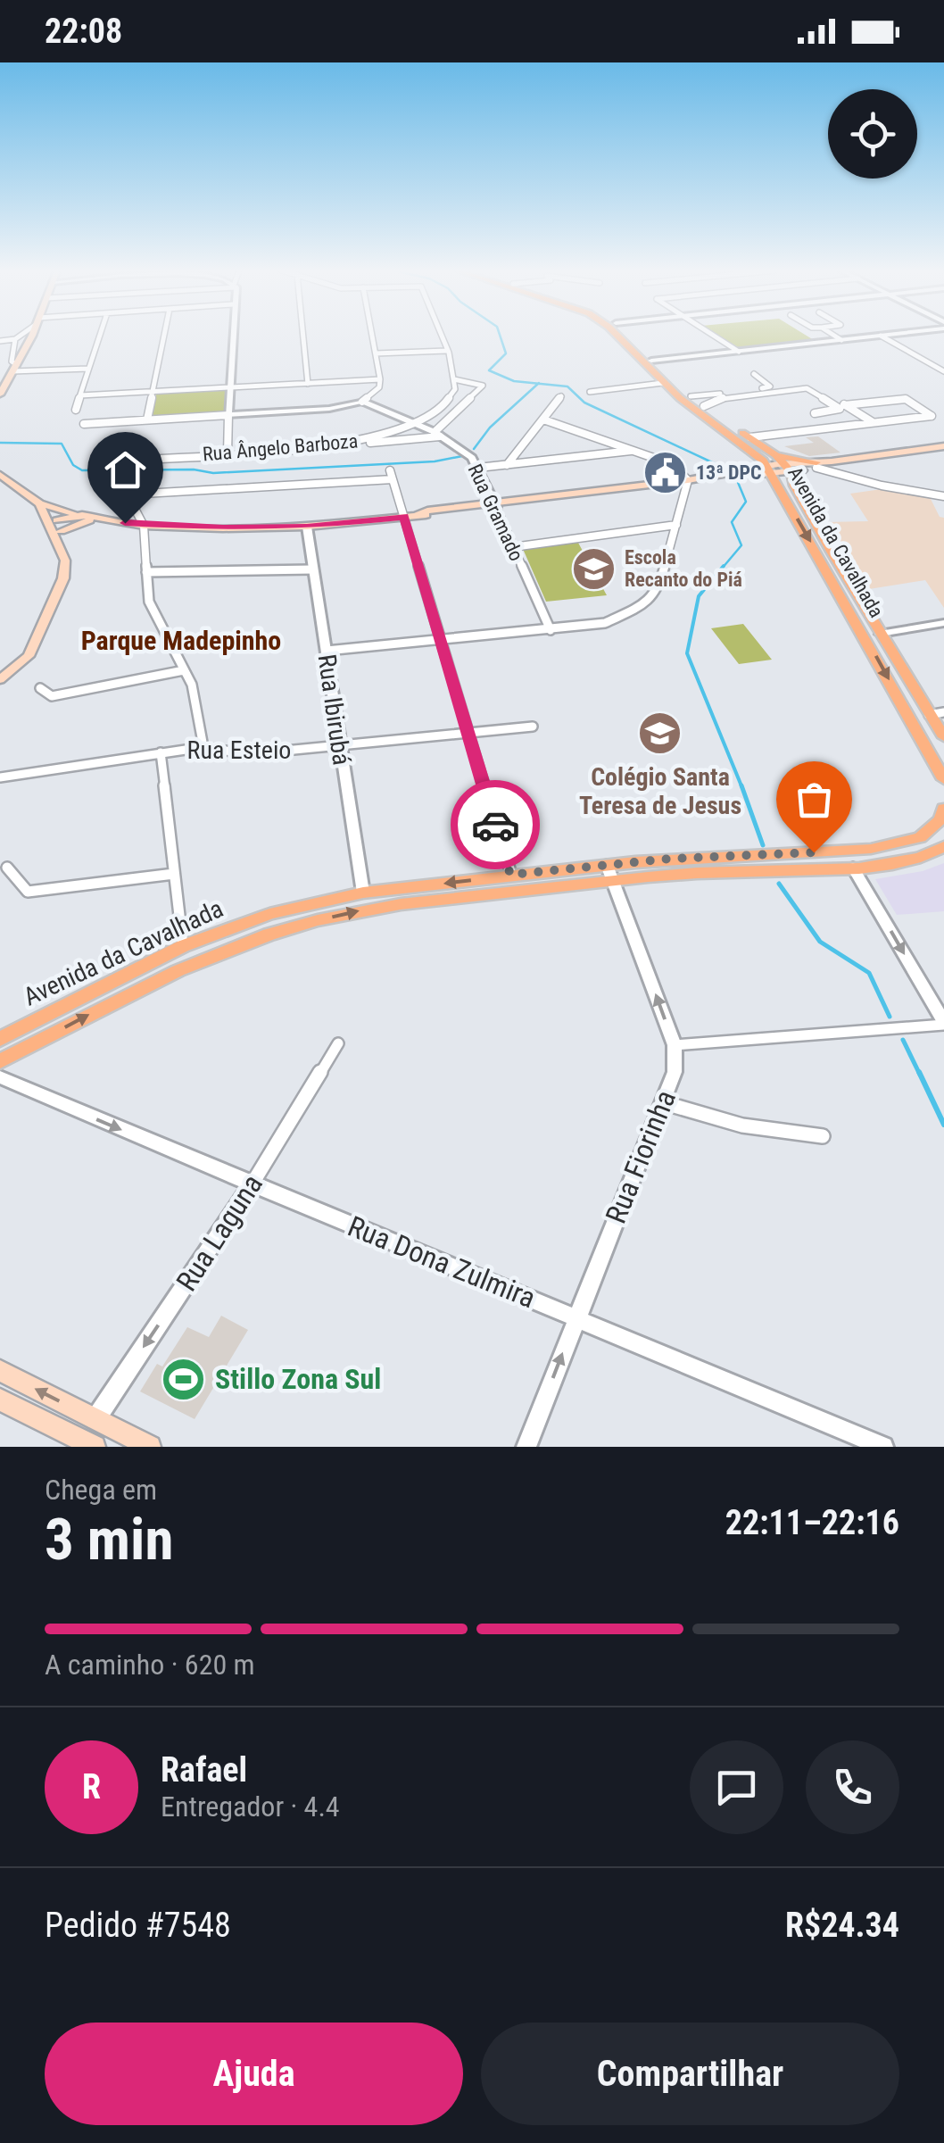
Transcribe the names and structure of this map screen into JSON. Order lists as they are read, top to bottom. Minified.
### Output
{"streets":{"main road":["Avenida da Cavalhada"],"street":["Rua Ângelo Barboza","Rua Gramado","Rua Ibirubá","Rua Esteio","Rua Fiorinha","Rua Laguna","Rua Dona Zulmira"]},"crossings":[["Rua Ângelo Barboza","Rua Gramado"],["Avenida da Cavalhada","Rua Ibirubá"],["Avenida da Cavalhada","Rua Fiorinha"],["Rua Ibirubá","Rua Esteio"],["Rua Fiorinha","Rua Dona Zulmira"],["Rua Laguna","Rua Dona Zulmira"]],"one_way":["Rua Fiorinha","Rua Laguna"],"districts":["Parque Madepinho"],"places":{"public building":["13ª DPC"],"school or university":["Escola Recanto do Piá","Colégio Santa Teresa de Jesus"],"sports":["Stillo Zona Sul"]},"page":{"status":"22:08","heading":["3 min","Chega em","22:11–22:16"],"panel":["Rafael","Entregador · 4.4","Pedido #7548","R$24.34"],"bar":"A caminho · 620 m","round":"R","buttons":["Ajuda","Compartilhar"]}}
